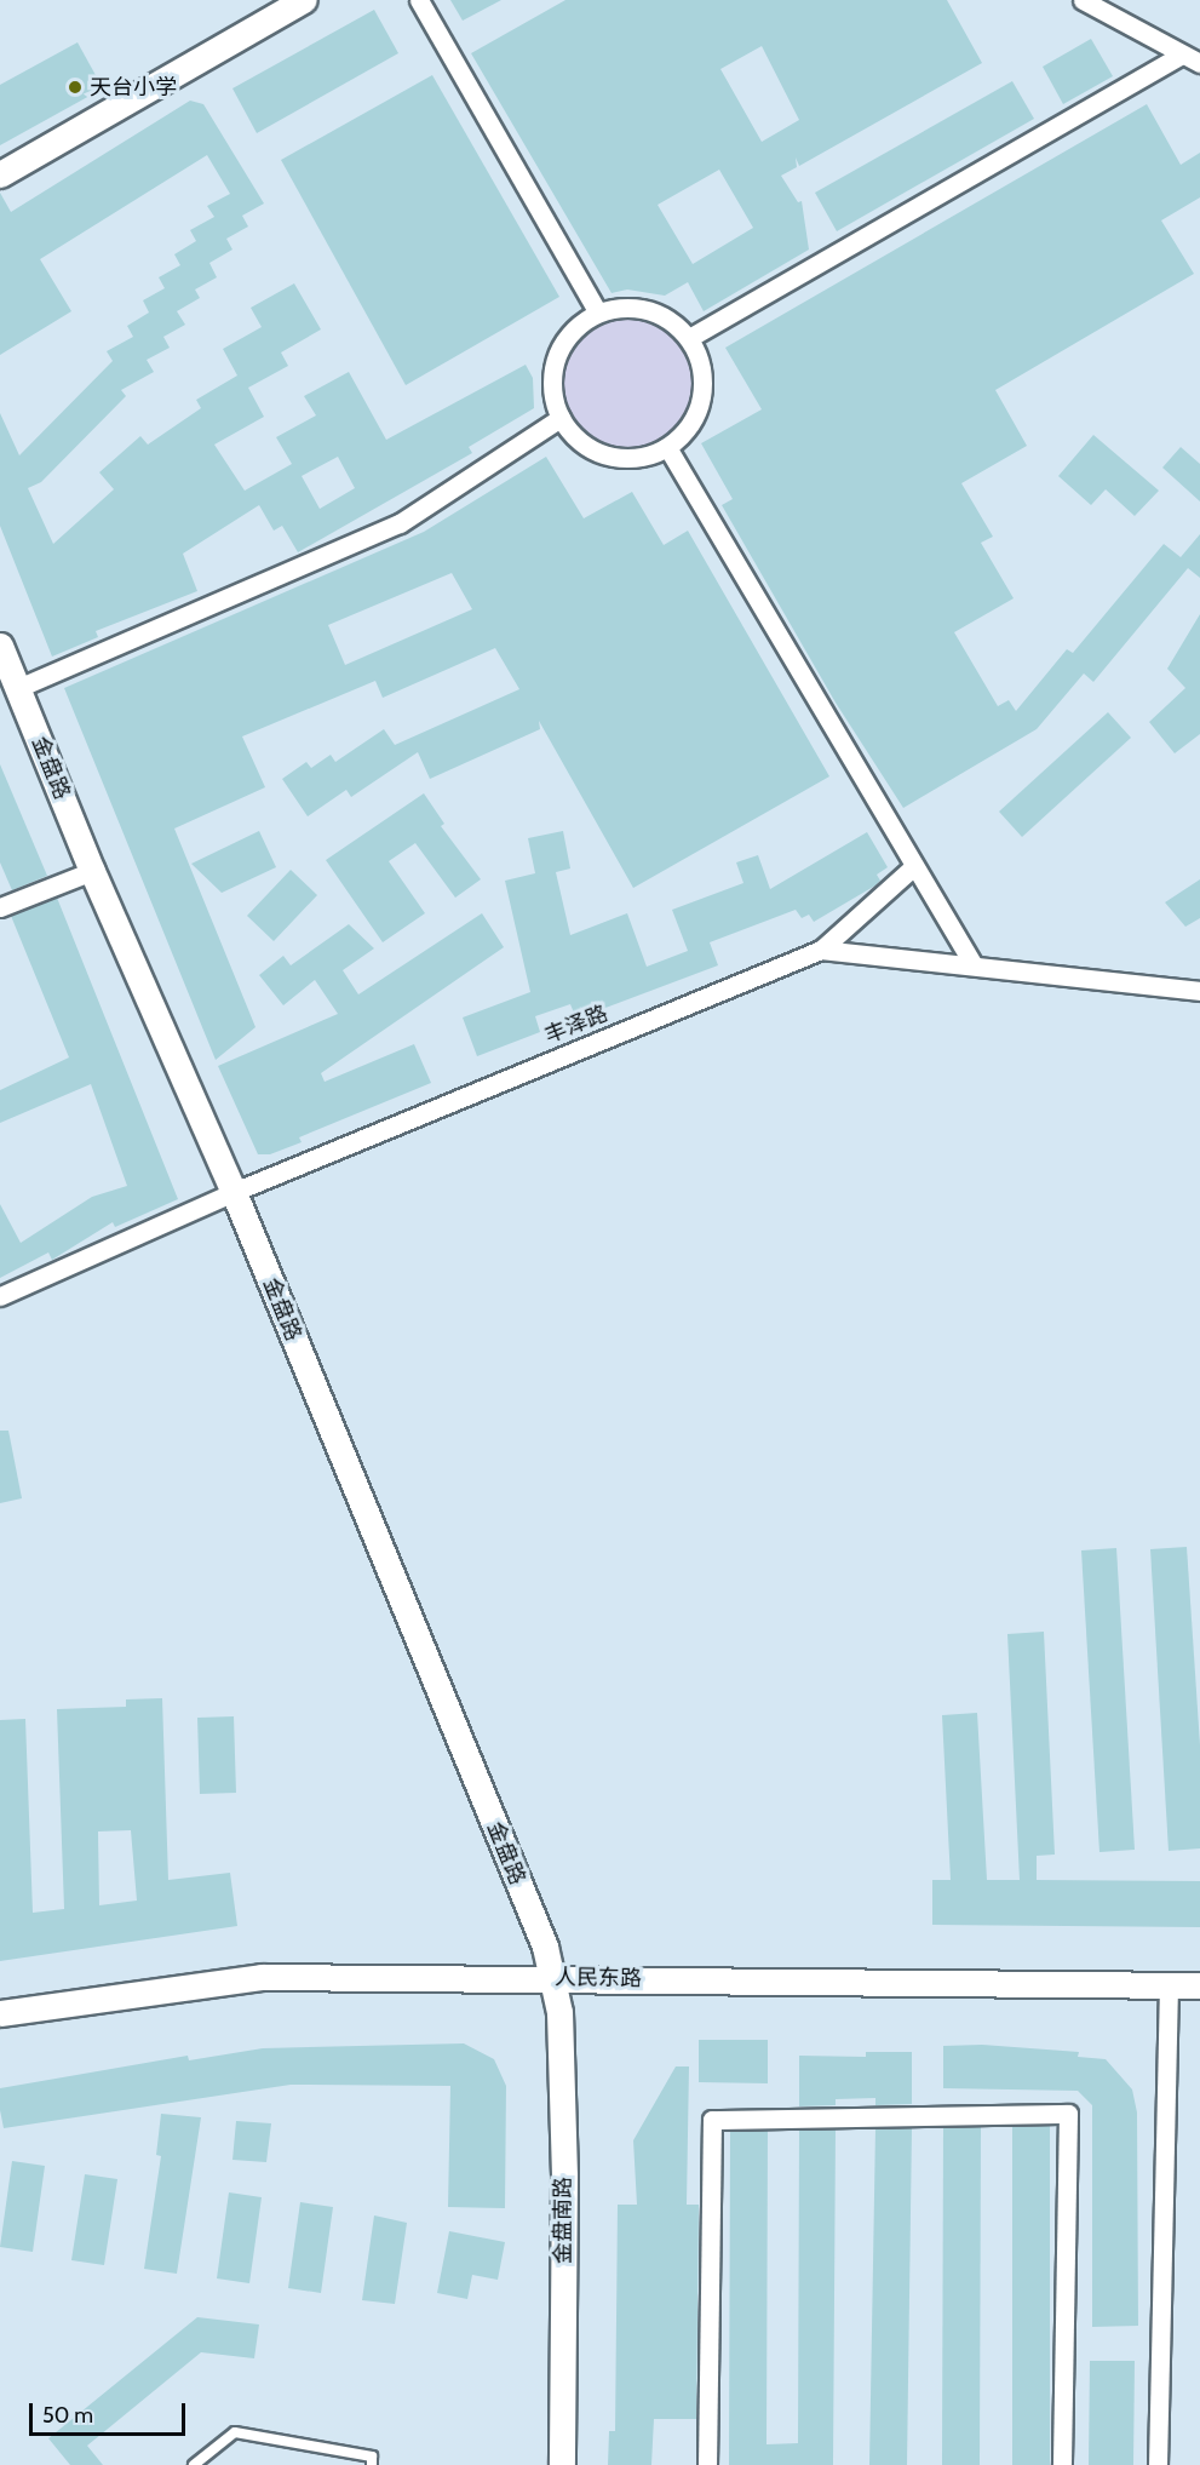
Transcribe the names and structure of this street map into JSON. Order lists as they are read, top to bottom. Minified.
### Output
{"streets":{"main road":["金盘路","人民东路","金盘南路"],"street":["丰泽路"]},"crossings":[["金盘路","丰泽路"],["金盘路","人民东路"],["金盘路","金盘南路"],["人民东路","金盘南路"]],"places":["天台小学"],"scale_bar":"50 m"}
